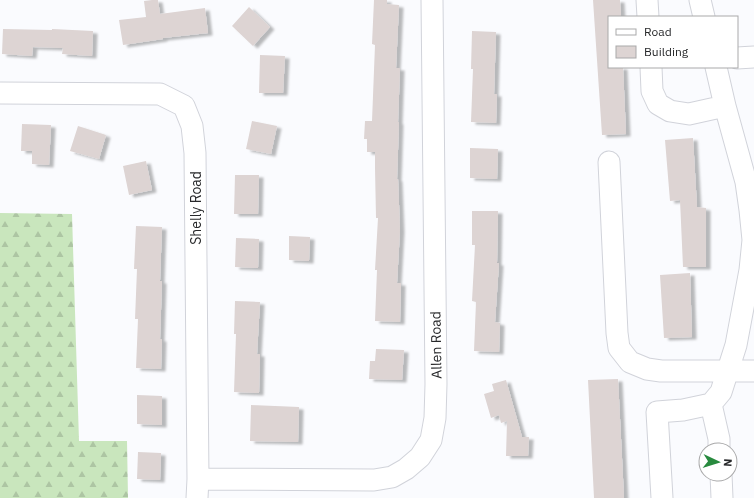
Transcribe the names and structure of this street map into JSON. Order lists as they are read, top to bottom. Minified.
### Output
{"streets":{"street":["Shelly Road","Allen Road"]},"crossings":[["Shelly Road","Allen Road"]],"legend":["Road","Building"],"north":"right"}
